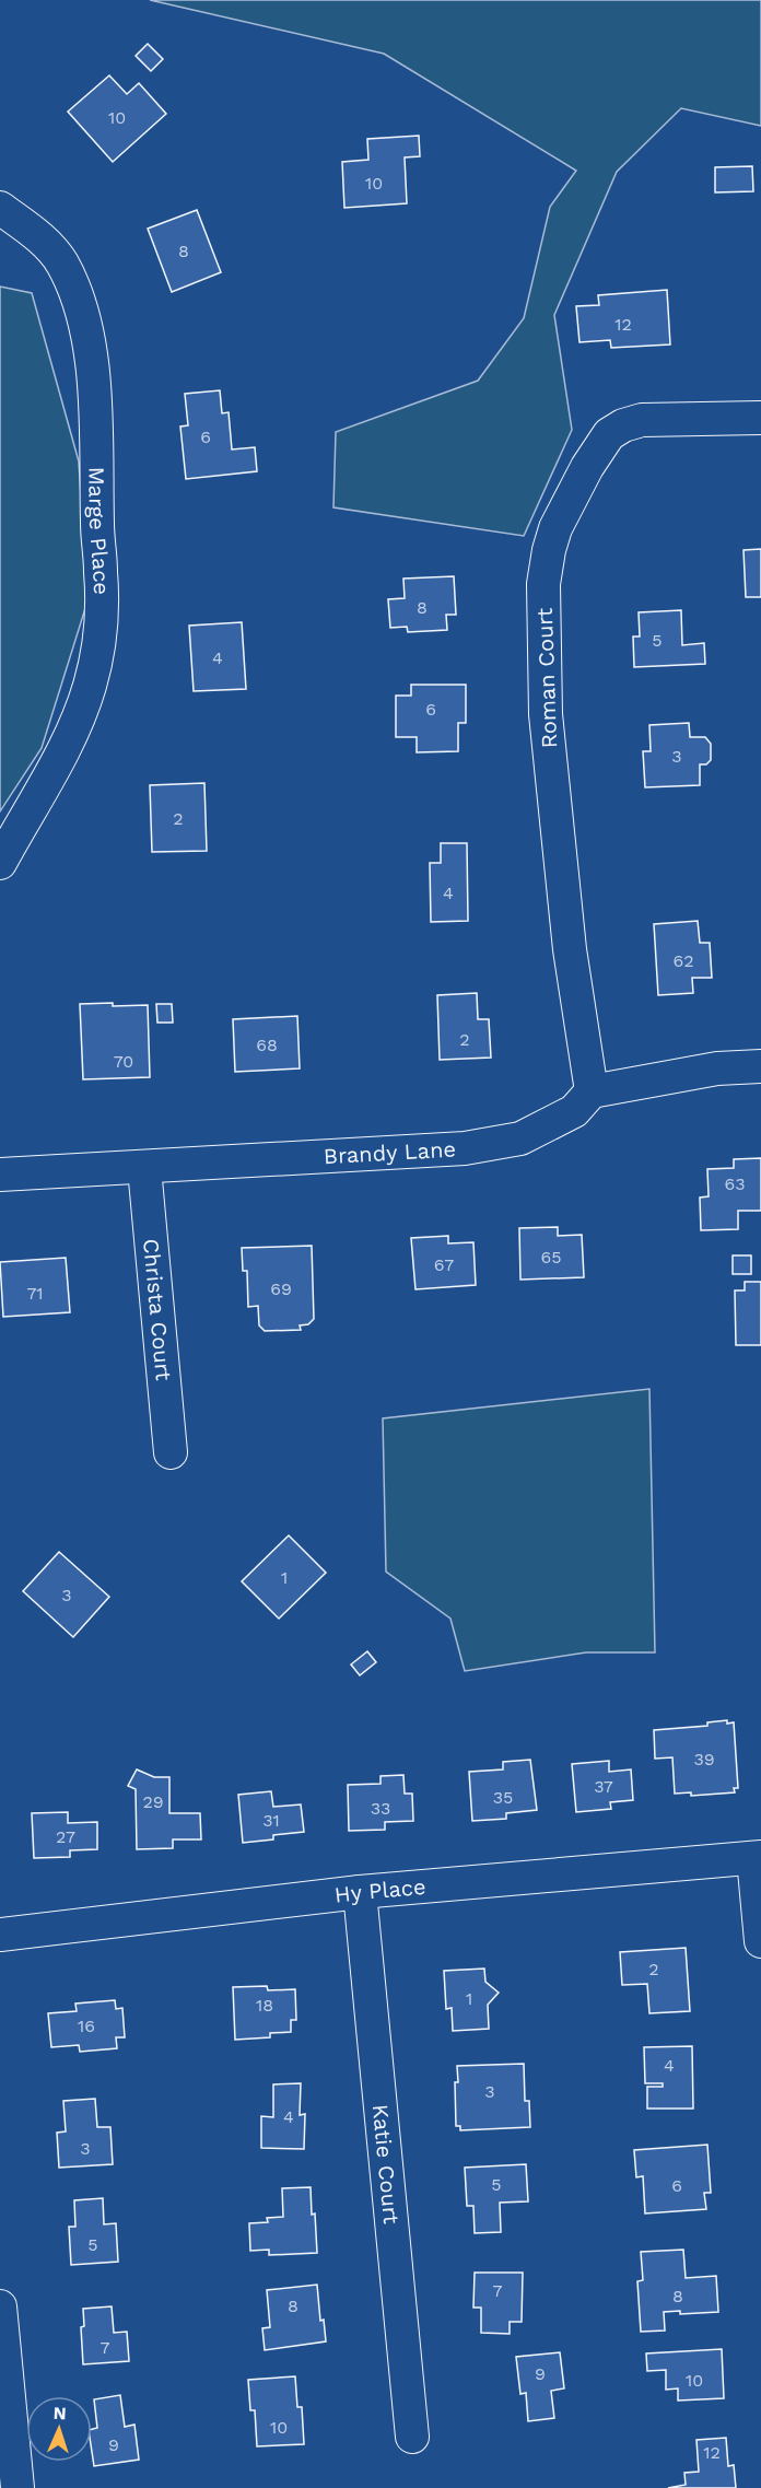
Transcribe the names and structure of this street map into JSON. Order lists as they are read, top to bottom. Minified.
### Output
{"streets":{"street":["Marge Place","Roman Court","Brandy Lane","Christa Court","Hy Place","Katie Court"]},"crossings":[["Roman Court","Brandy Lane"],["Brandy Lane","Christa Court"],["Hy Place","Katie Court"]],"house_numbers":["10","10","8","12","6","8","5","4","6","3","2","4","62","2","68","70","63","65","67","69","71","1","3","39","37","35","29","33","31","27","2","1","18","16","4","3","4","3","5","6","5","7","8","8","7","9","10","10","9","12"],"north":"top"}
